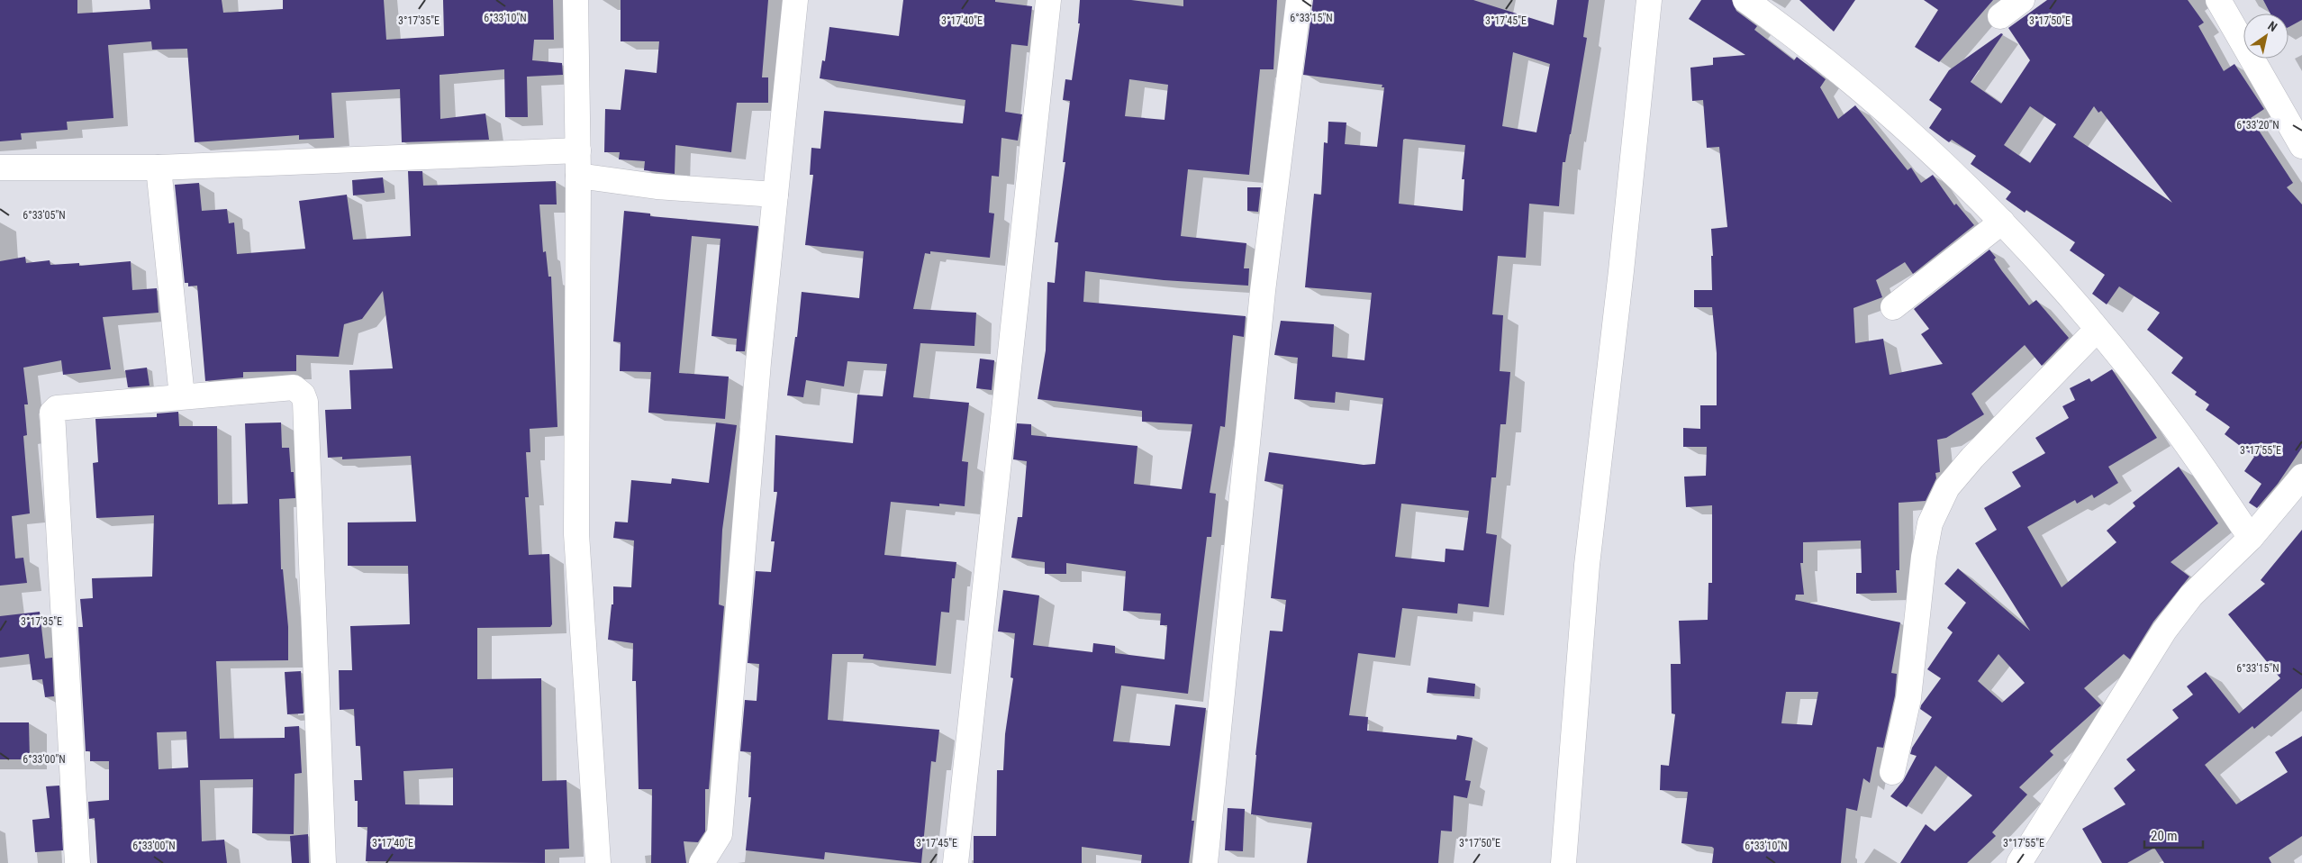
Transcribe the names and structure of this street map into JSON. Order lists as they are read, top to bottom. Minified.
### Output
{"scale_bar":"20 m","north":"top right","coordinates":["6°33'10\"N","6°33'15\"N","3°17'35\"E","3°17'40\"E","3°17'45\"E","3°17'50\"E","6°33'20\"N","6°33'05\"N","3°17'55\"E","6°33'00\"N"]}
